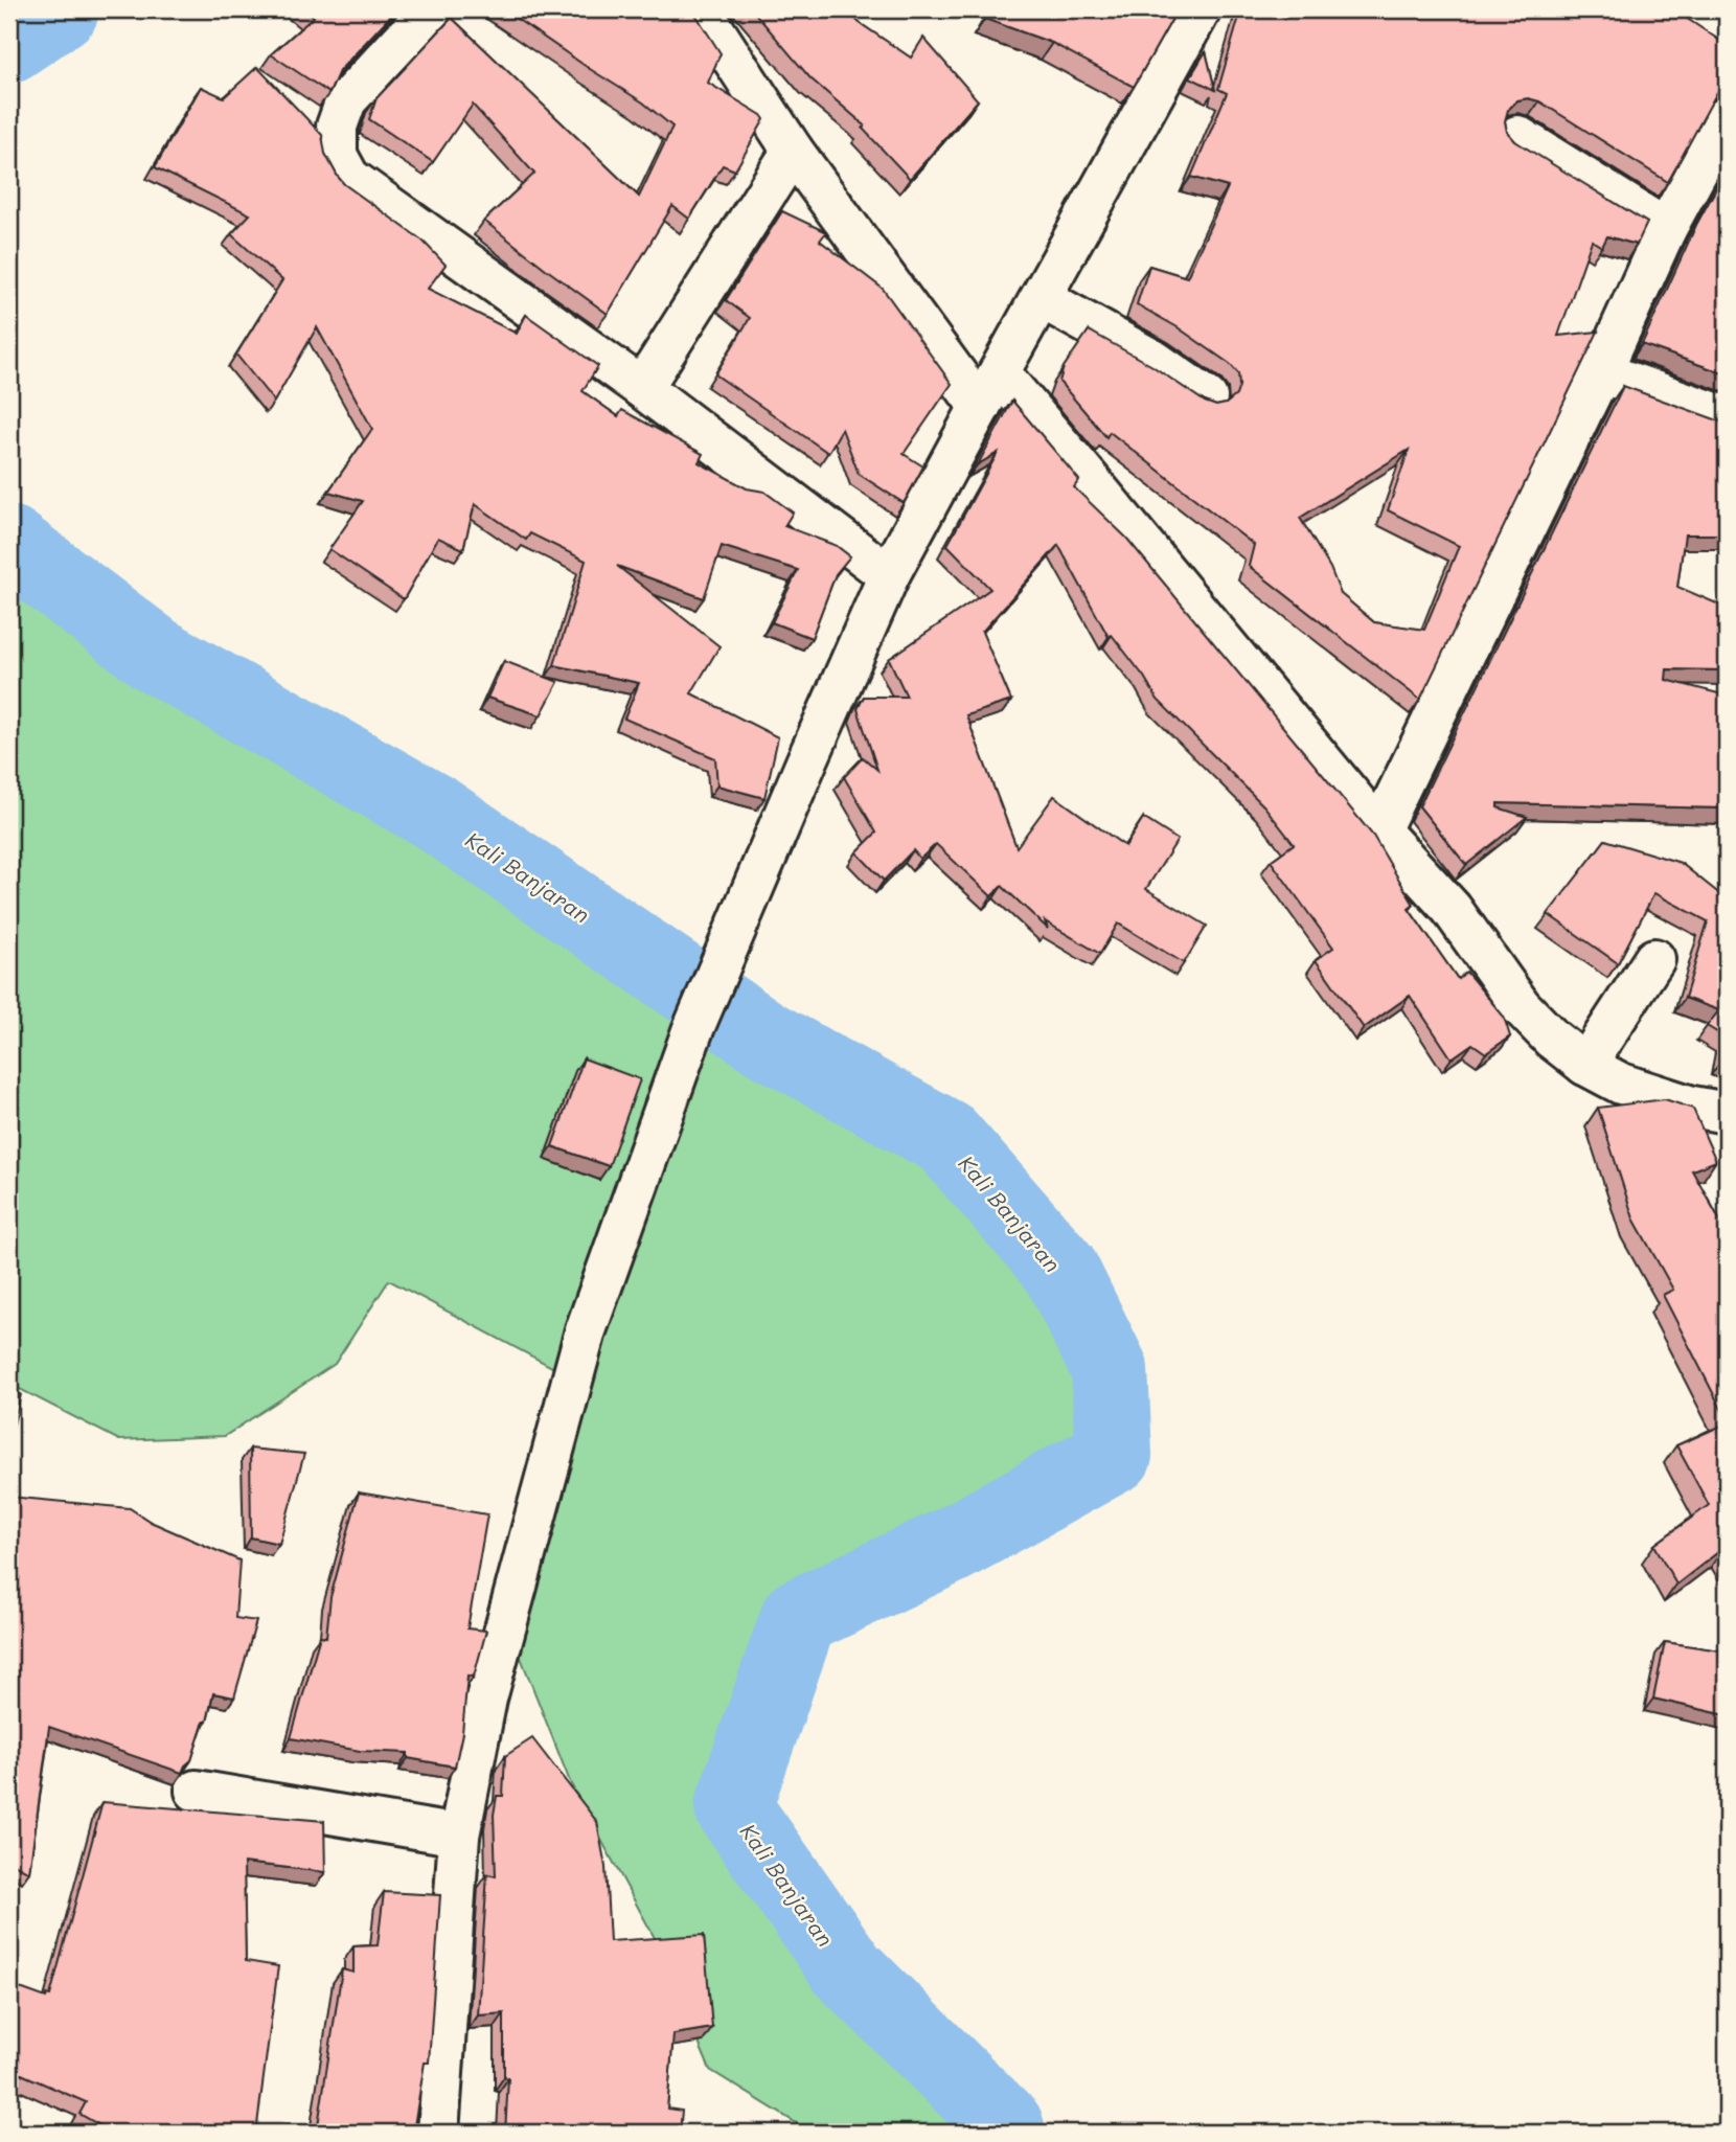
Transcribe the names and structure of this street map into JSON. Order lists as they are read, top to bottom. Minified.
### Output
{"water":["Kali Banjaran"]}
